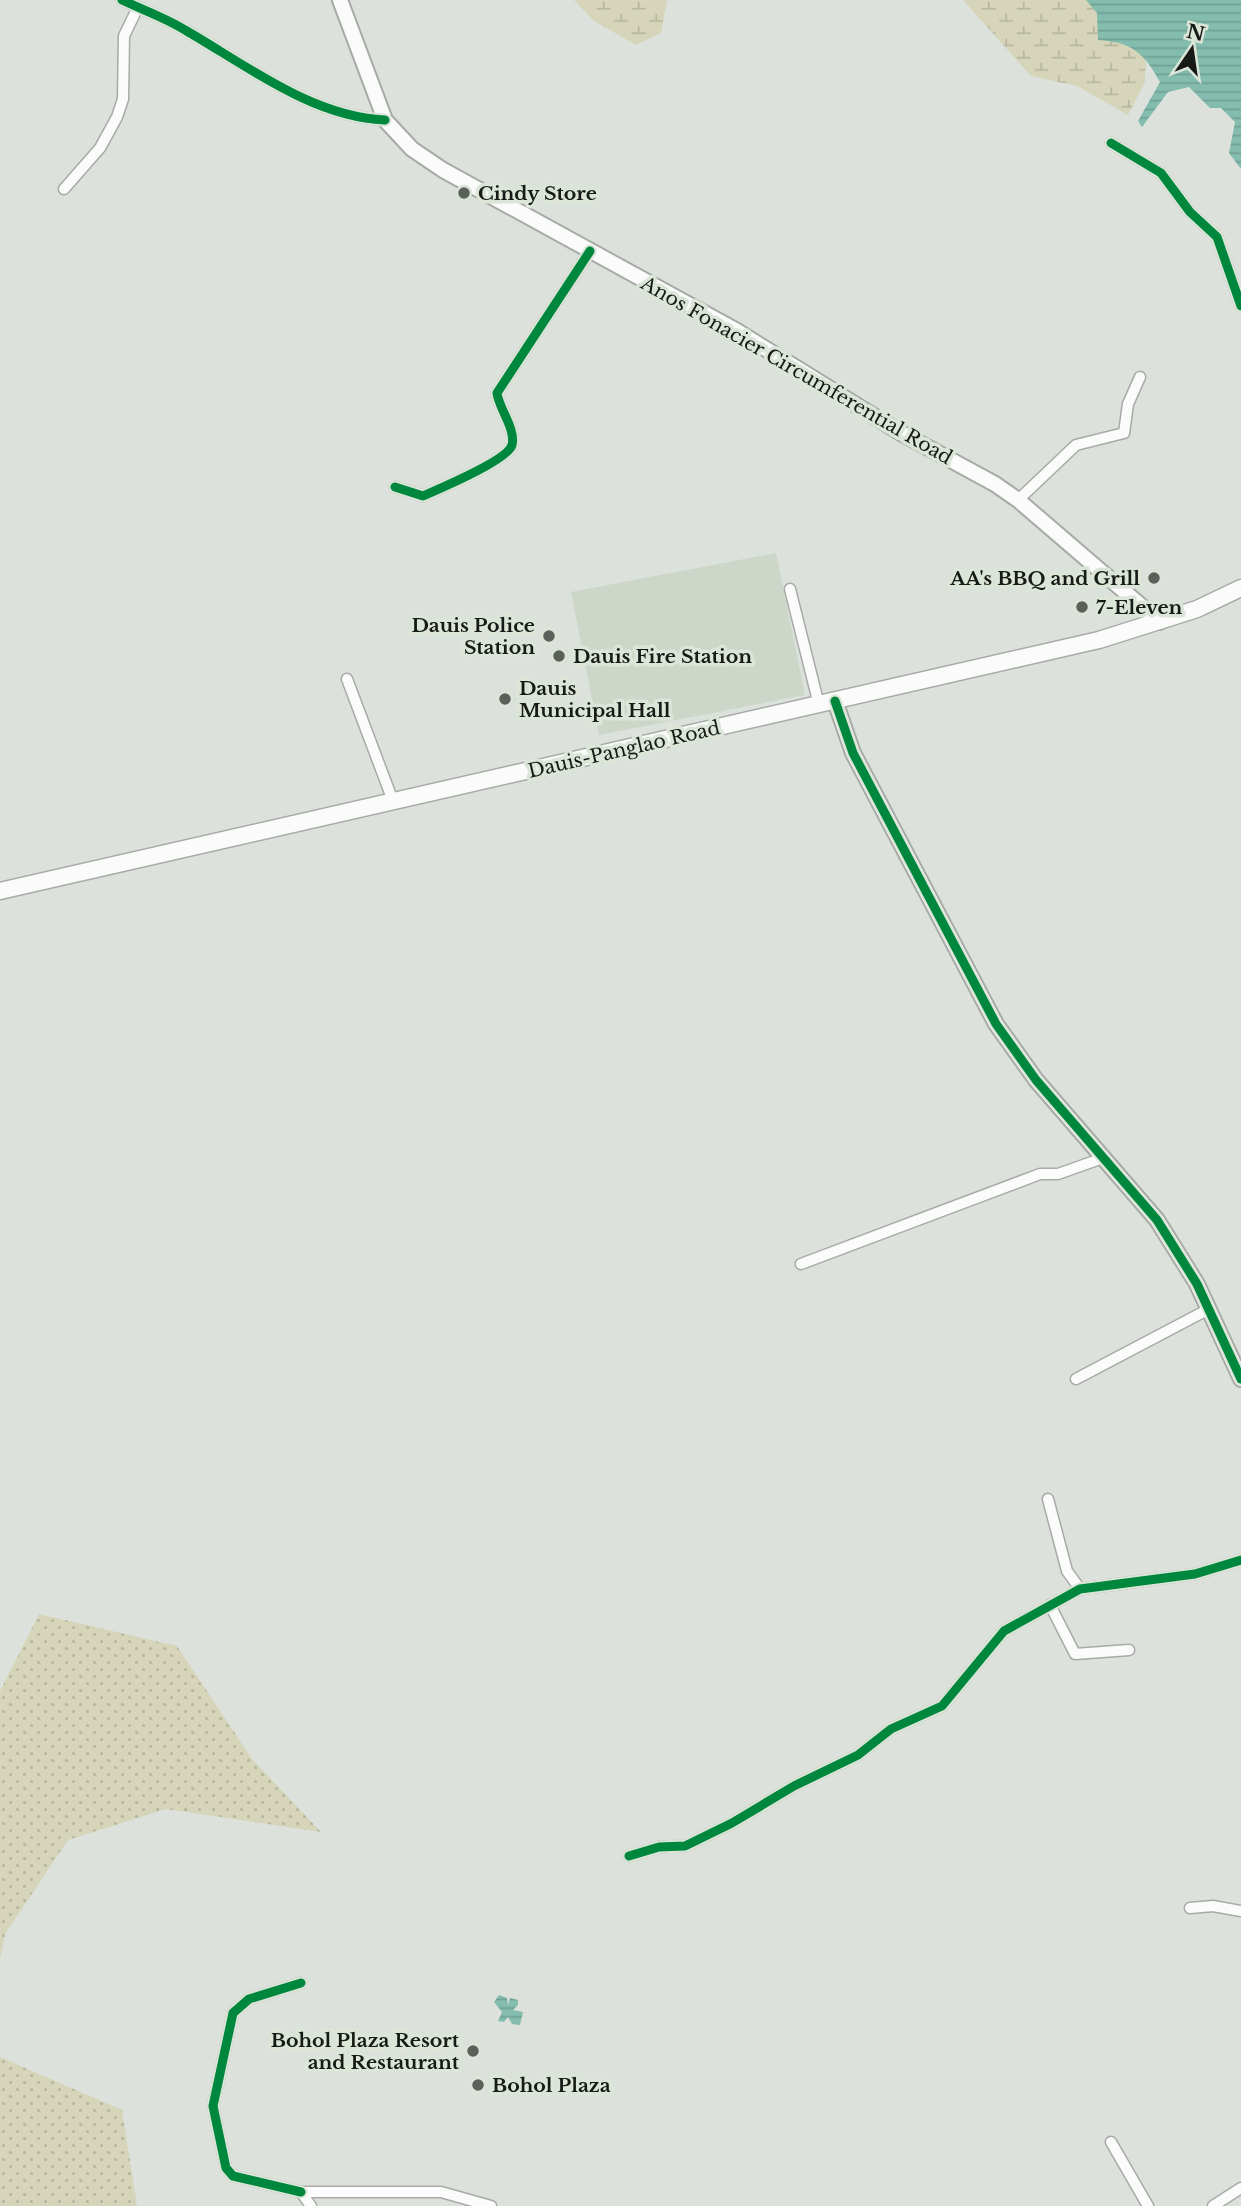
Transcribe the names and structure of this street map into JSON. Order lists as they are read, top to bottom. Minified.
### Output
{"streets":{"main road":["Anos Fonacier Circumferential Road","Dauis-Panglao Road"]},"crossings":[["Anos Fonacier Circumferential Road","Dauis-Panglao Road"]],"places":["Cindy Store","AA's BBQ and Grill","7-Eleven","Dauis Police Station","Dauis Fire Station","Dauis Municipal Hall","Bohol Plaza Resort and Restaurant","Bohol Plaza"],"north":"top"}
